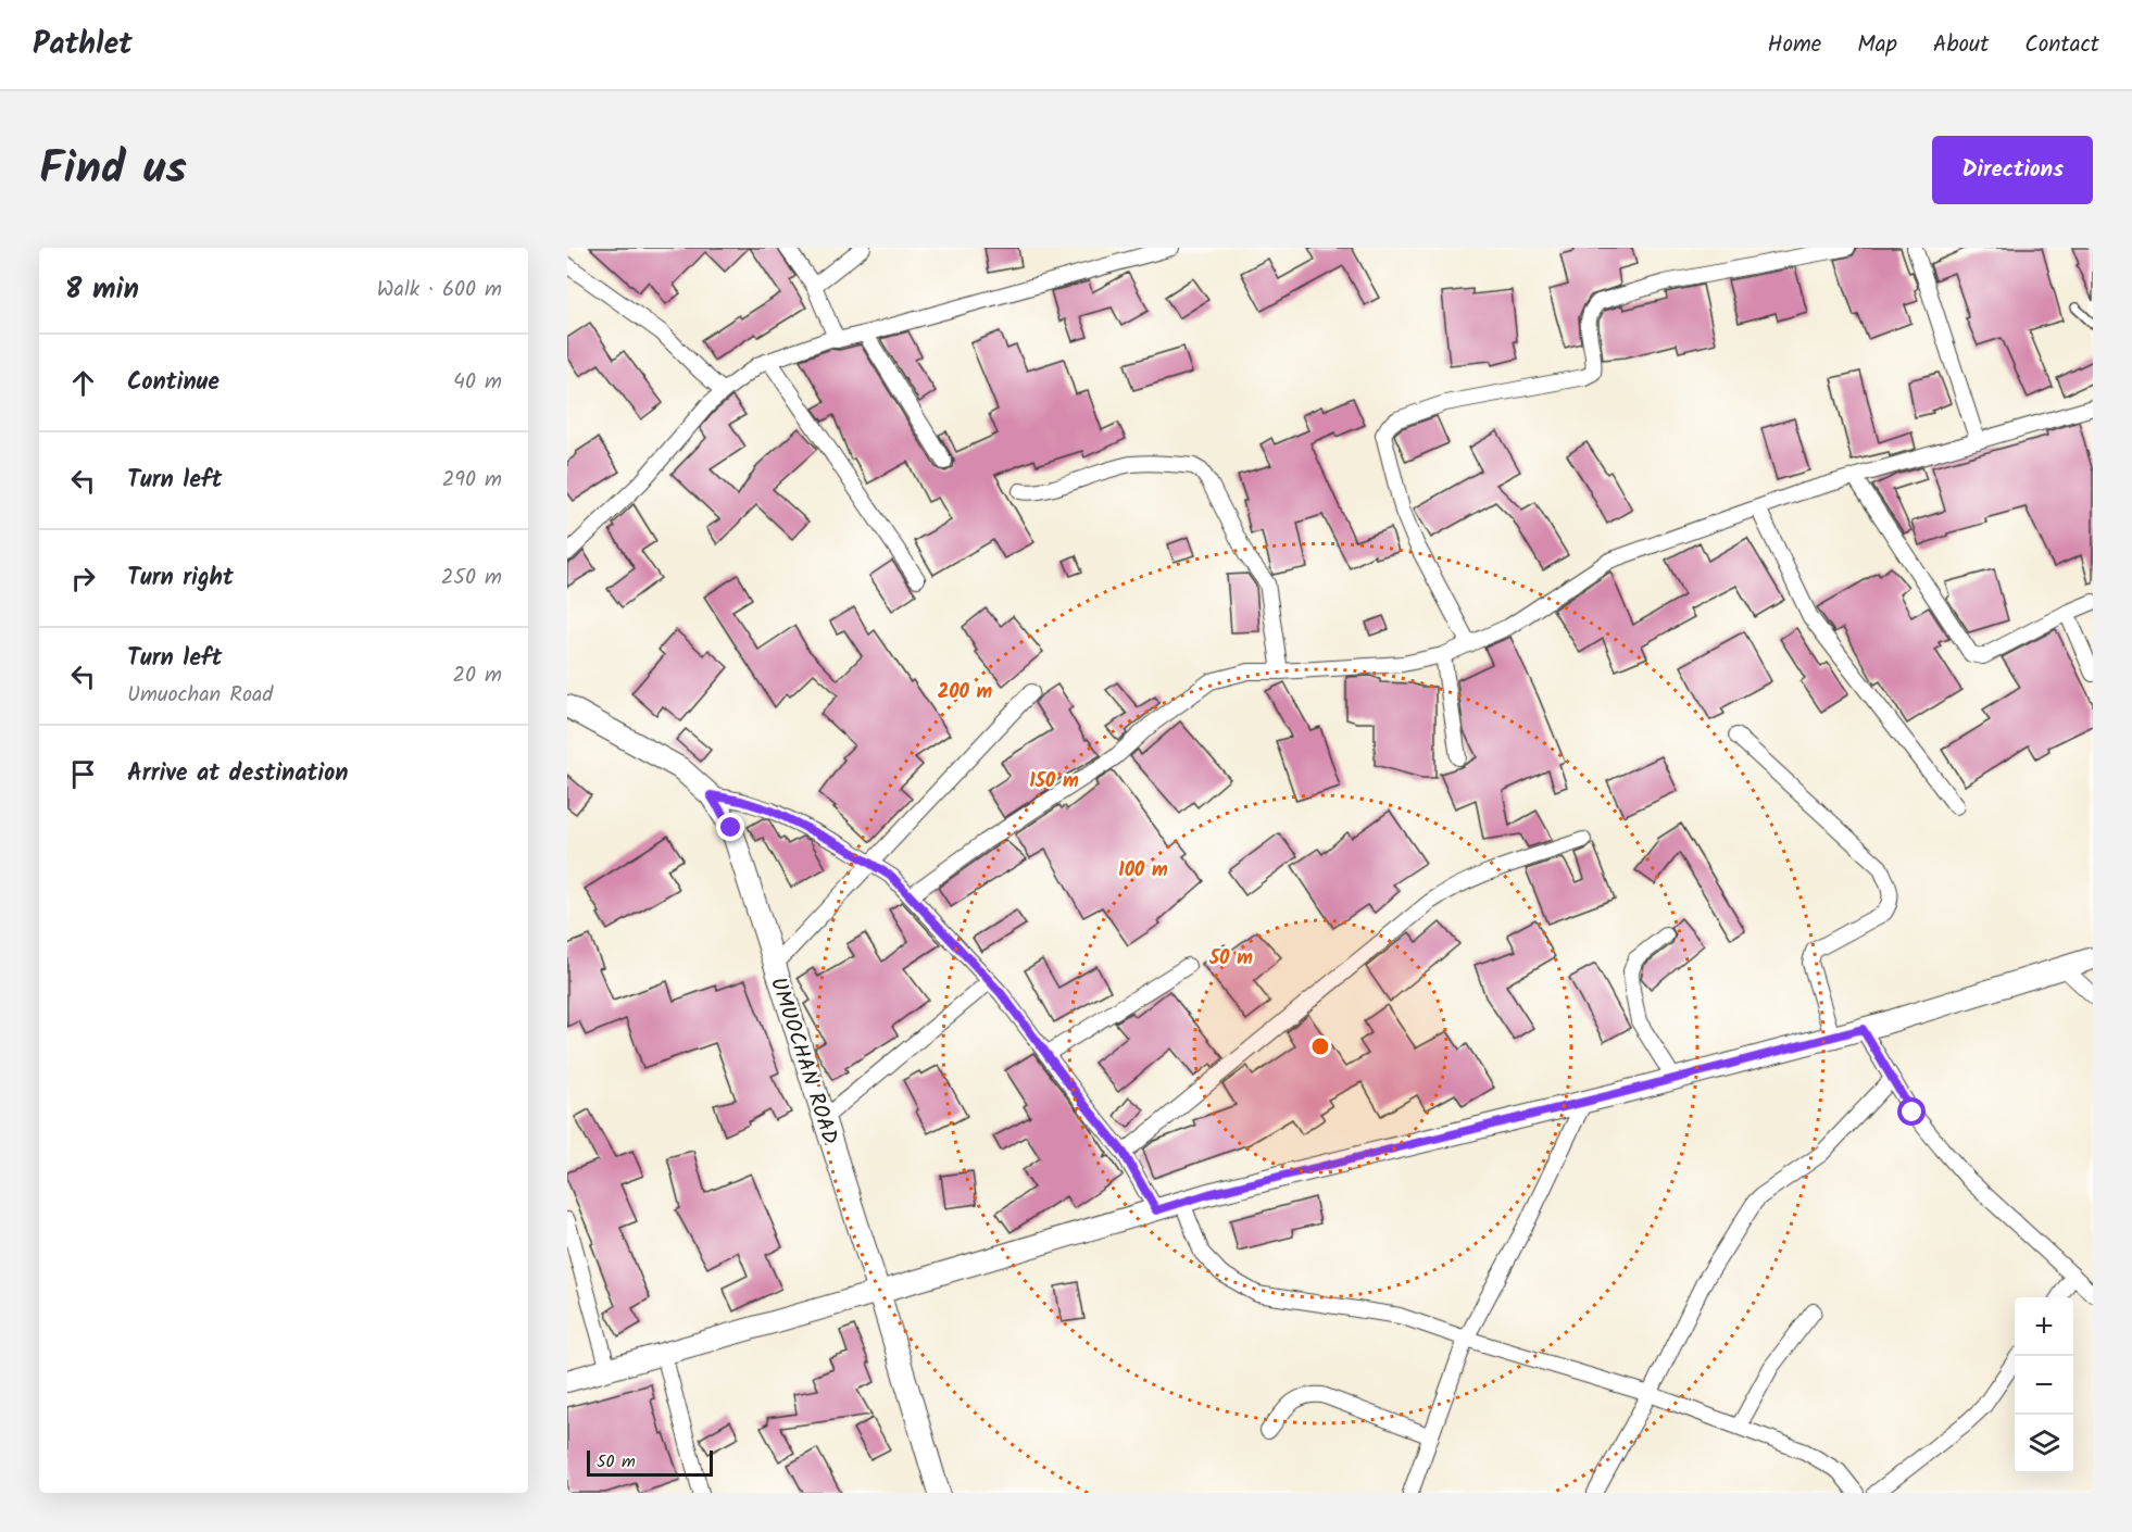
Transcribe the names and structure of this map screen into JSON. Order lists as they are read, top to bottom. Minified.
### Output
{"streets":{"main road":["UMUOCHAN ROAD"]},"scale_bar":"50 m","page":{"header":"Pathlet","nav":["Home","Map","About","Contact"],"title":"Find us","buttons":"Directions","heading":["8 min","Walk · 600 m"],"list":[["Continue","40 m"],["Turn left","290 m"],["Turn right","250 m"],["Turn left","Umuochan Road","20 m"],"Arrive at destination"],"map_buttons":["+","−"],"scale":"50 m"},"rings":["200 m","150 m","100 m","50 m"]}
